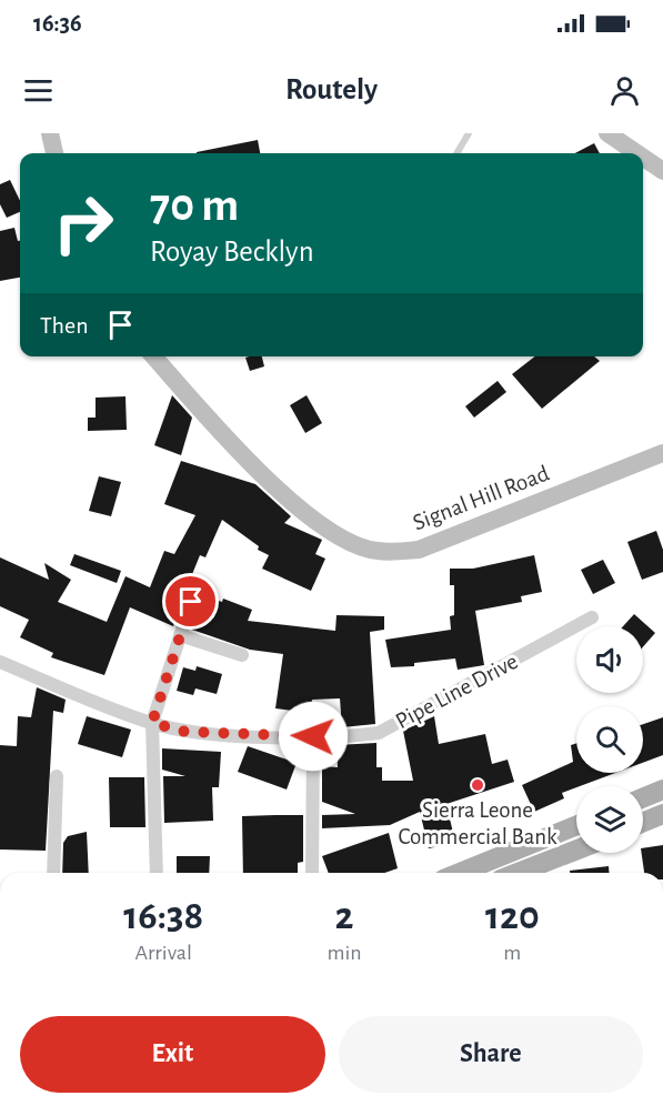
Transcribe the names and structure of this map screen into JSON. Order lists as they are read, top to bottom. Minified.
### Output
{"streets":{"main road":["Signal Hill Road"],"street":["Pipe Line Drive"]},"places":["Sierra Leone Commercial Bank"],"page":{"status":"16:36","header":"Routely","turn":["70 m","Royay Becklyn"],"then":"Then","eta":["16:38","Arrival","2","min","120","m"],"buttons":["Exit","Share"]}}
